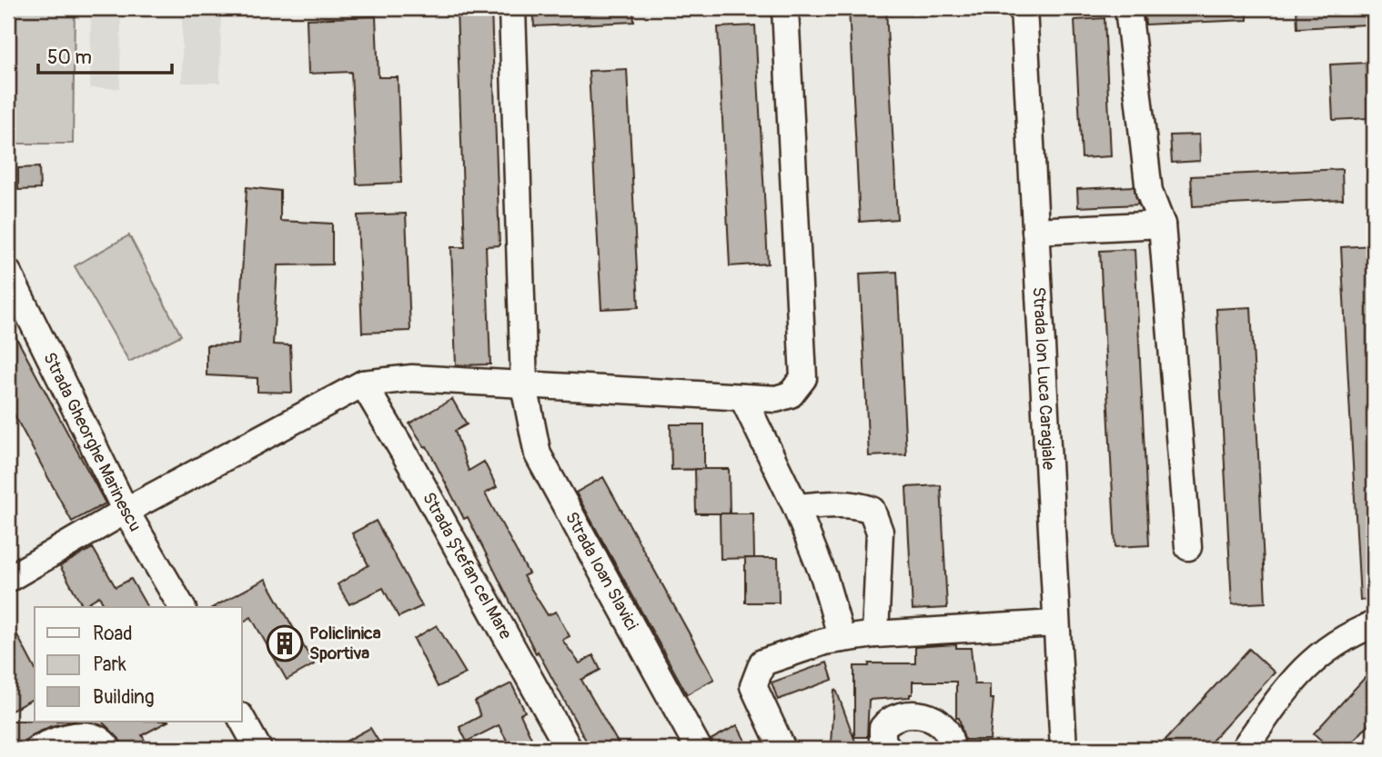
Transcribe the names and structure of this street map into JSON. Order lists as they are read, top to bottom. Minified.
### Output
{"streets":{"street":["Strada Ion Luca Caragiale","Strada Gheorghe Marinescu","Strada Ștefan cel Mare","Strada Ioan Slavici"]},"places":{"building":["Policlinica Sportiva"]},"legend":["Road","Park","Building"],"scale_bar":"50 m"}
